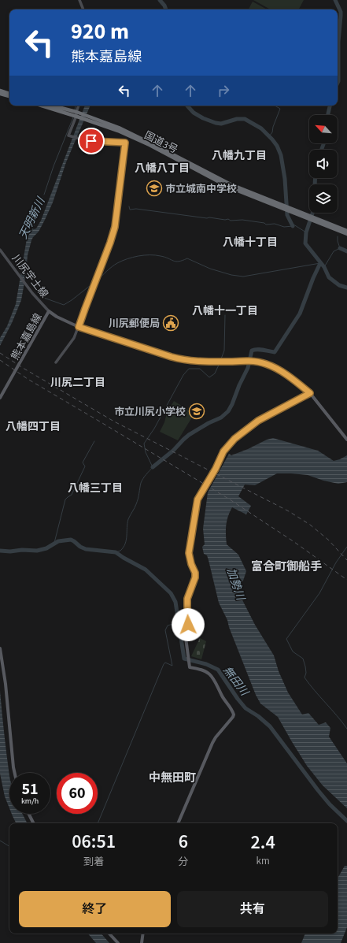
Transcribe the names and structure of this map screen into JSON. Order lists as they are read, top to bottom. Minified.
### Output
{"streets":{"highway":["国道3号"],"main road":["川尻宇土線","熊本嘉島線"]},"crossings":[["川尻宇土線","熊本嘉島線"]],"districts":["八幡九丁目","八幡八丁目","八幡十丁目","八幡十一丁目","川尻二丁目","八幡四丁目","八幡三丁目","富合町御船手","中無田町"],"water":["天明新川","加勢川","無田川"],"places":{"school or university":["市立城南中学校","市立川尻小学校"],"public building":["川尻郵便局"]},"north":"top left","page":{"turn":["920 m","熊本嘉島線"],"speed":"51 km/h","limit":"60","eta":["06:51","到着","6","分","2.4","km"],"buttons":["終了","共有"]}}
